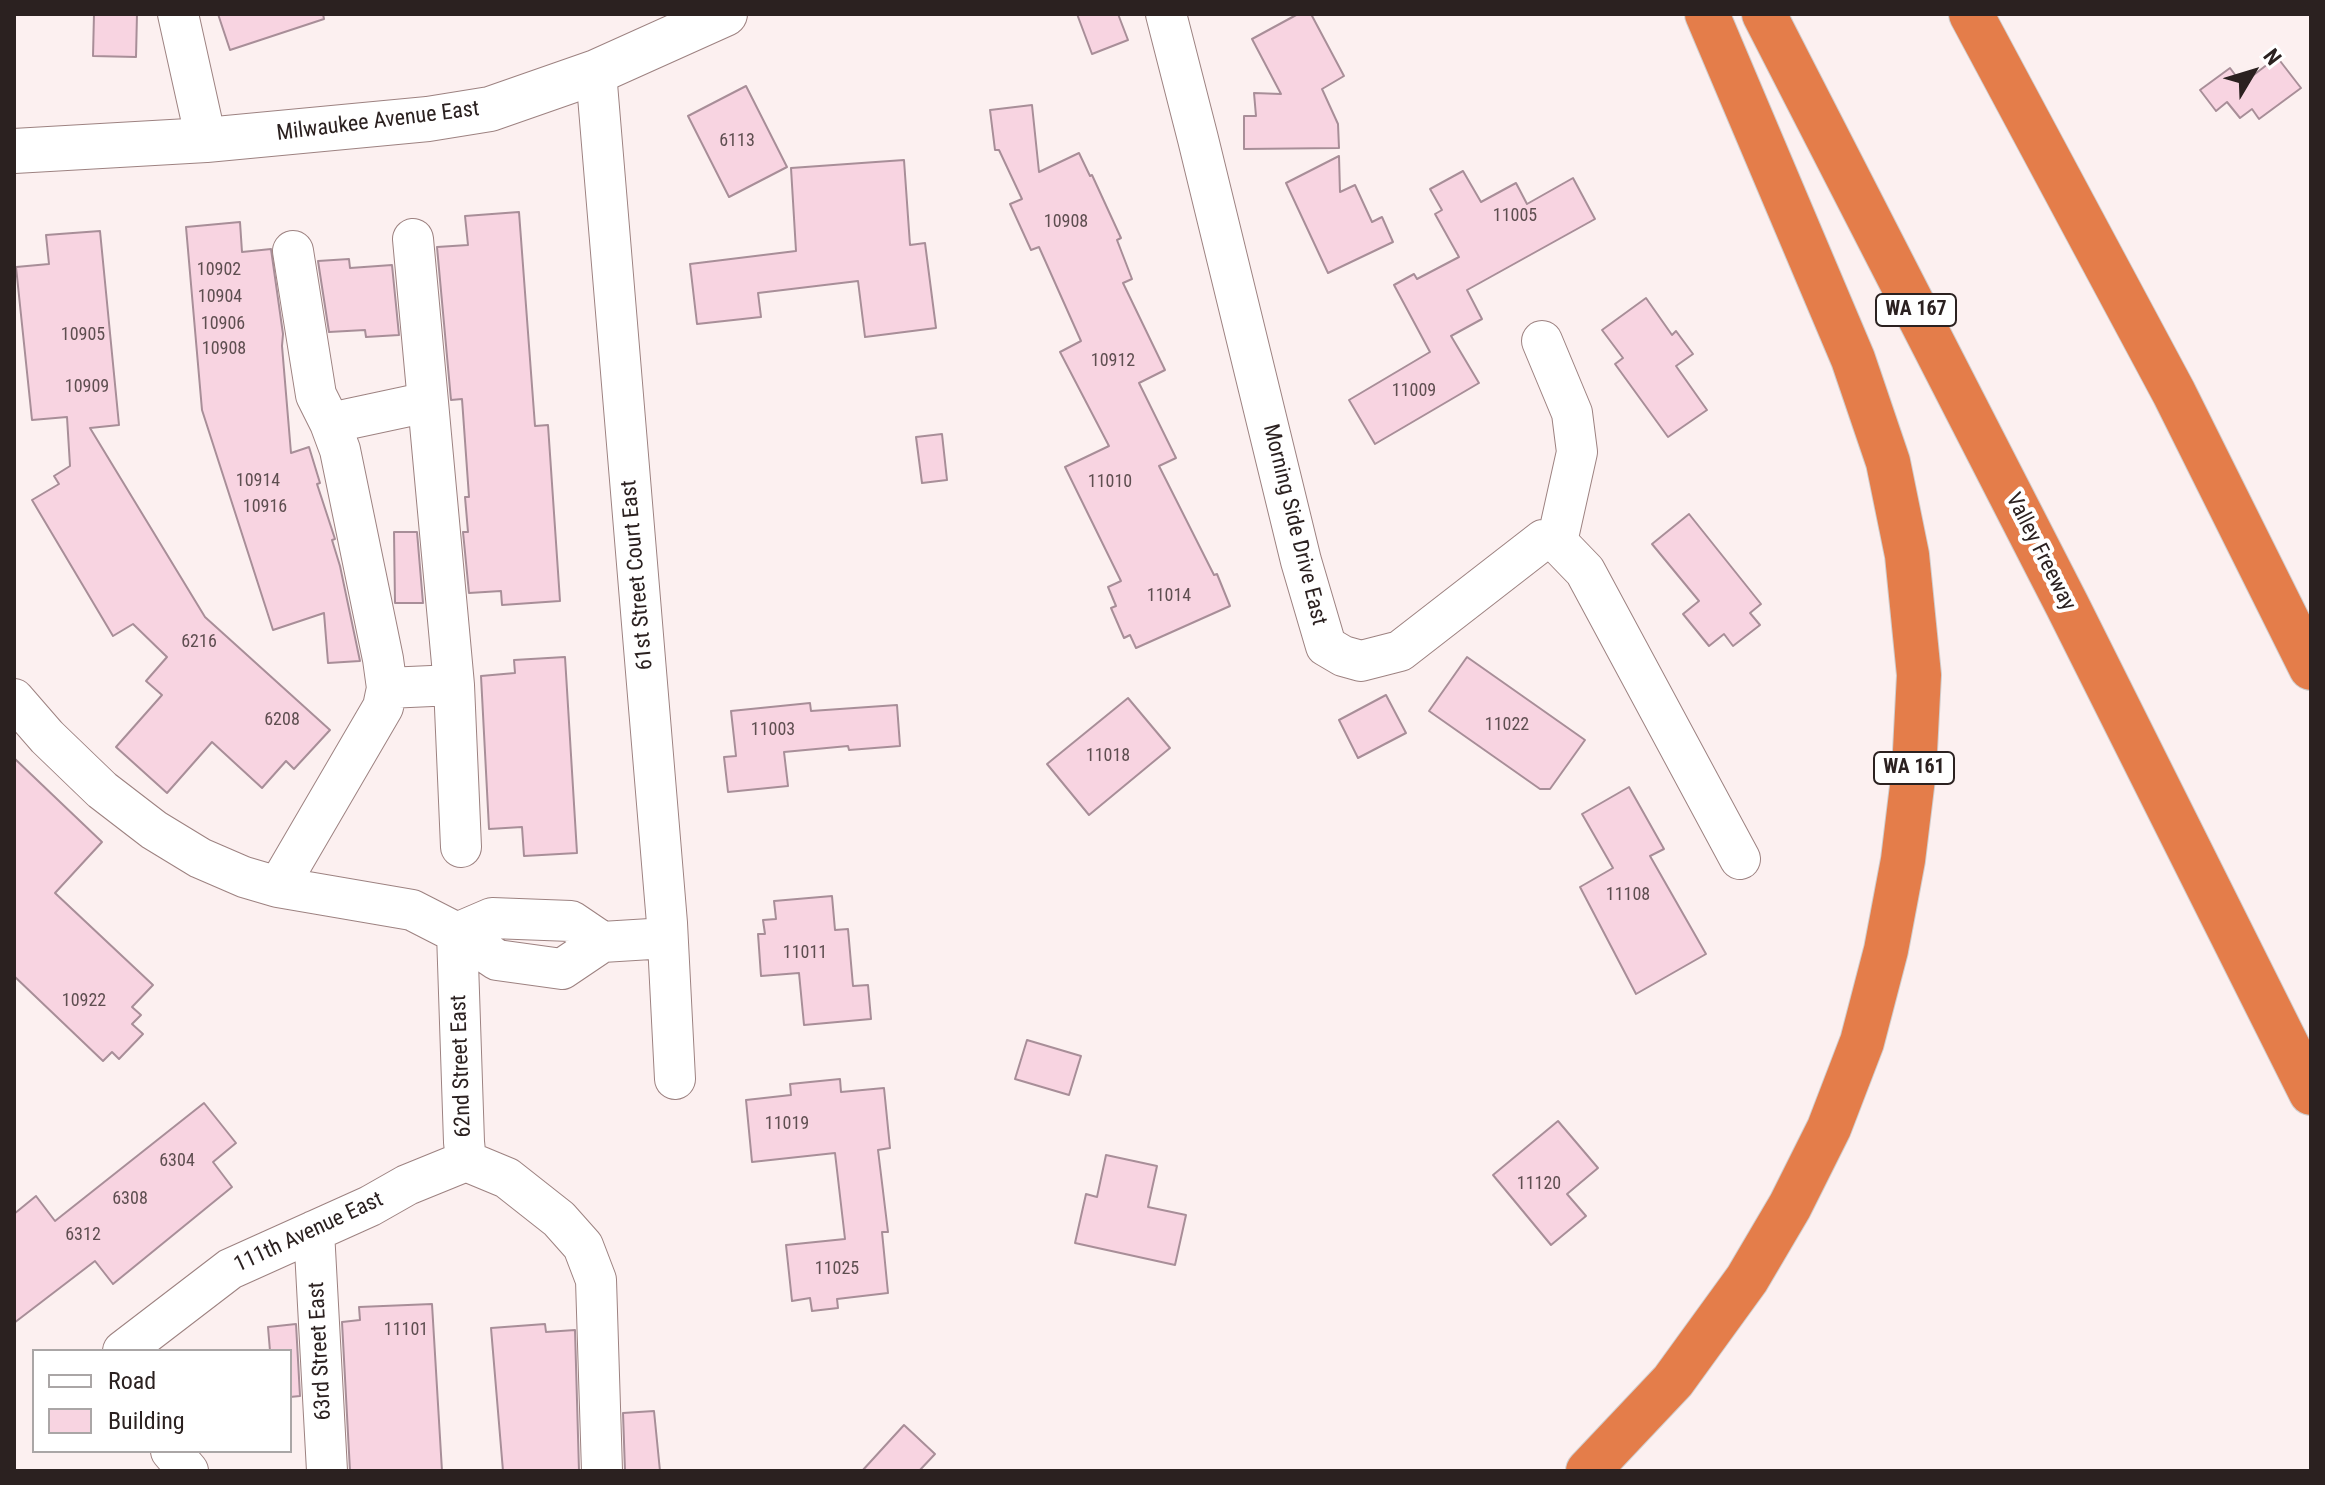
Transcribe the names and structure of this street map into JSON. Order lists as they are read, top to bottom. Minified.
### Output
{"streets":{"highway":["WA 167","Valley Freeway","WA 161"],"street":["Milwaukee Avenue East","Morning Side Drive East","61st Street Court East","62nd Street East","111th Avenue East","63rd Street East"]},"crossings":[["Milwaukee Avenue East","61st Street Court East"],["62nd Street East","111th Avenue East"],["111th Avenue East","63rd Street East"]],"house_numbers":["6113","11005","10908","10902","10904","10906","10905","10908","10912","10909","11009","10914","11010","10916","11014","6216","6208","11022","11003","11018","11108","11011","10922","11019","6304","11120","6308","6312","11025","11101"],"legend":["Road","Building"],"north":"top right"}
